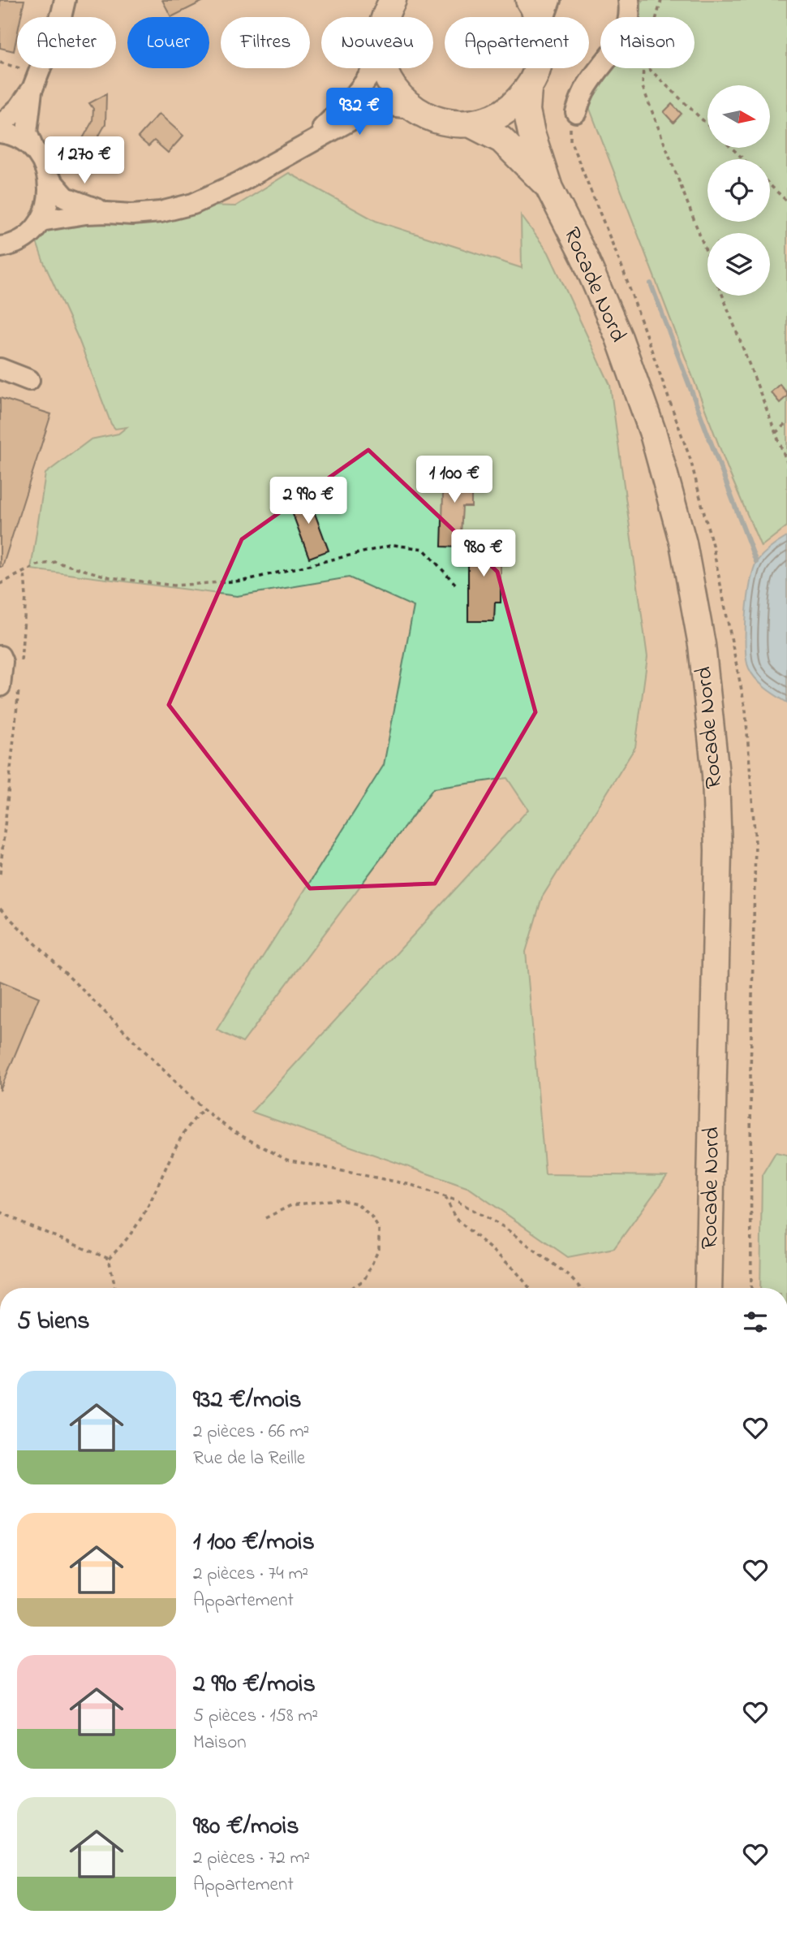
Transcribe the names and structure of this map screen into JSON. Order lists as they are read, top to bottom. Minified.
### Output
{"streets":{"main road":["Rocade Nord"]},"north":"right","page":{"chip":["Acheter","Louer","Filtres","Nouveau","Appartement","Maison"],"price":["932 €","1 270 €","1 100 €","2 990 €","980 €"],"heading":"5 biens","list":[{"name":"932 €/mois","note":"2 pièces · 66 m² · Rue de la Reille"},{"name":"1 100 €/mois","note":"2 pièces · 74 m² · Appartement"},{"name":"2 990 €/mois","note":"5 pièces · 158 m² · Maison"},{"name":"980 €/mois","note":"2 pièces · 72 m² · Appartement"}]}}
